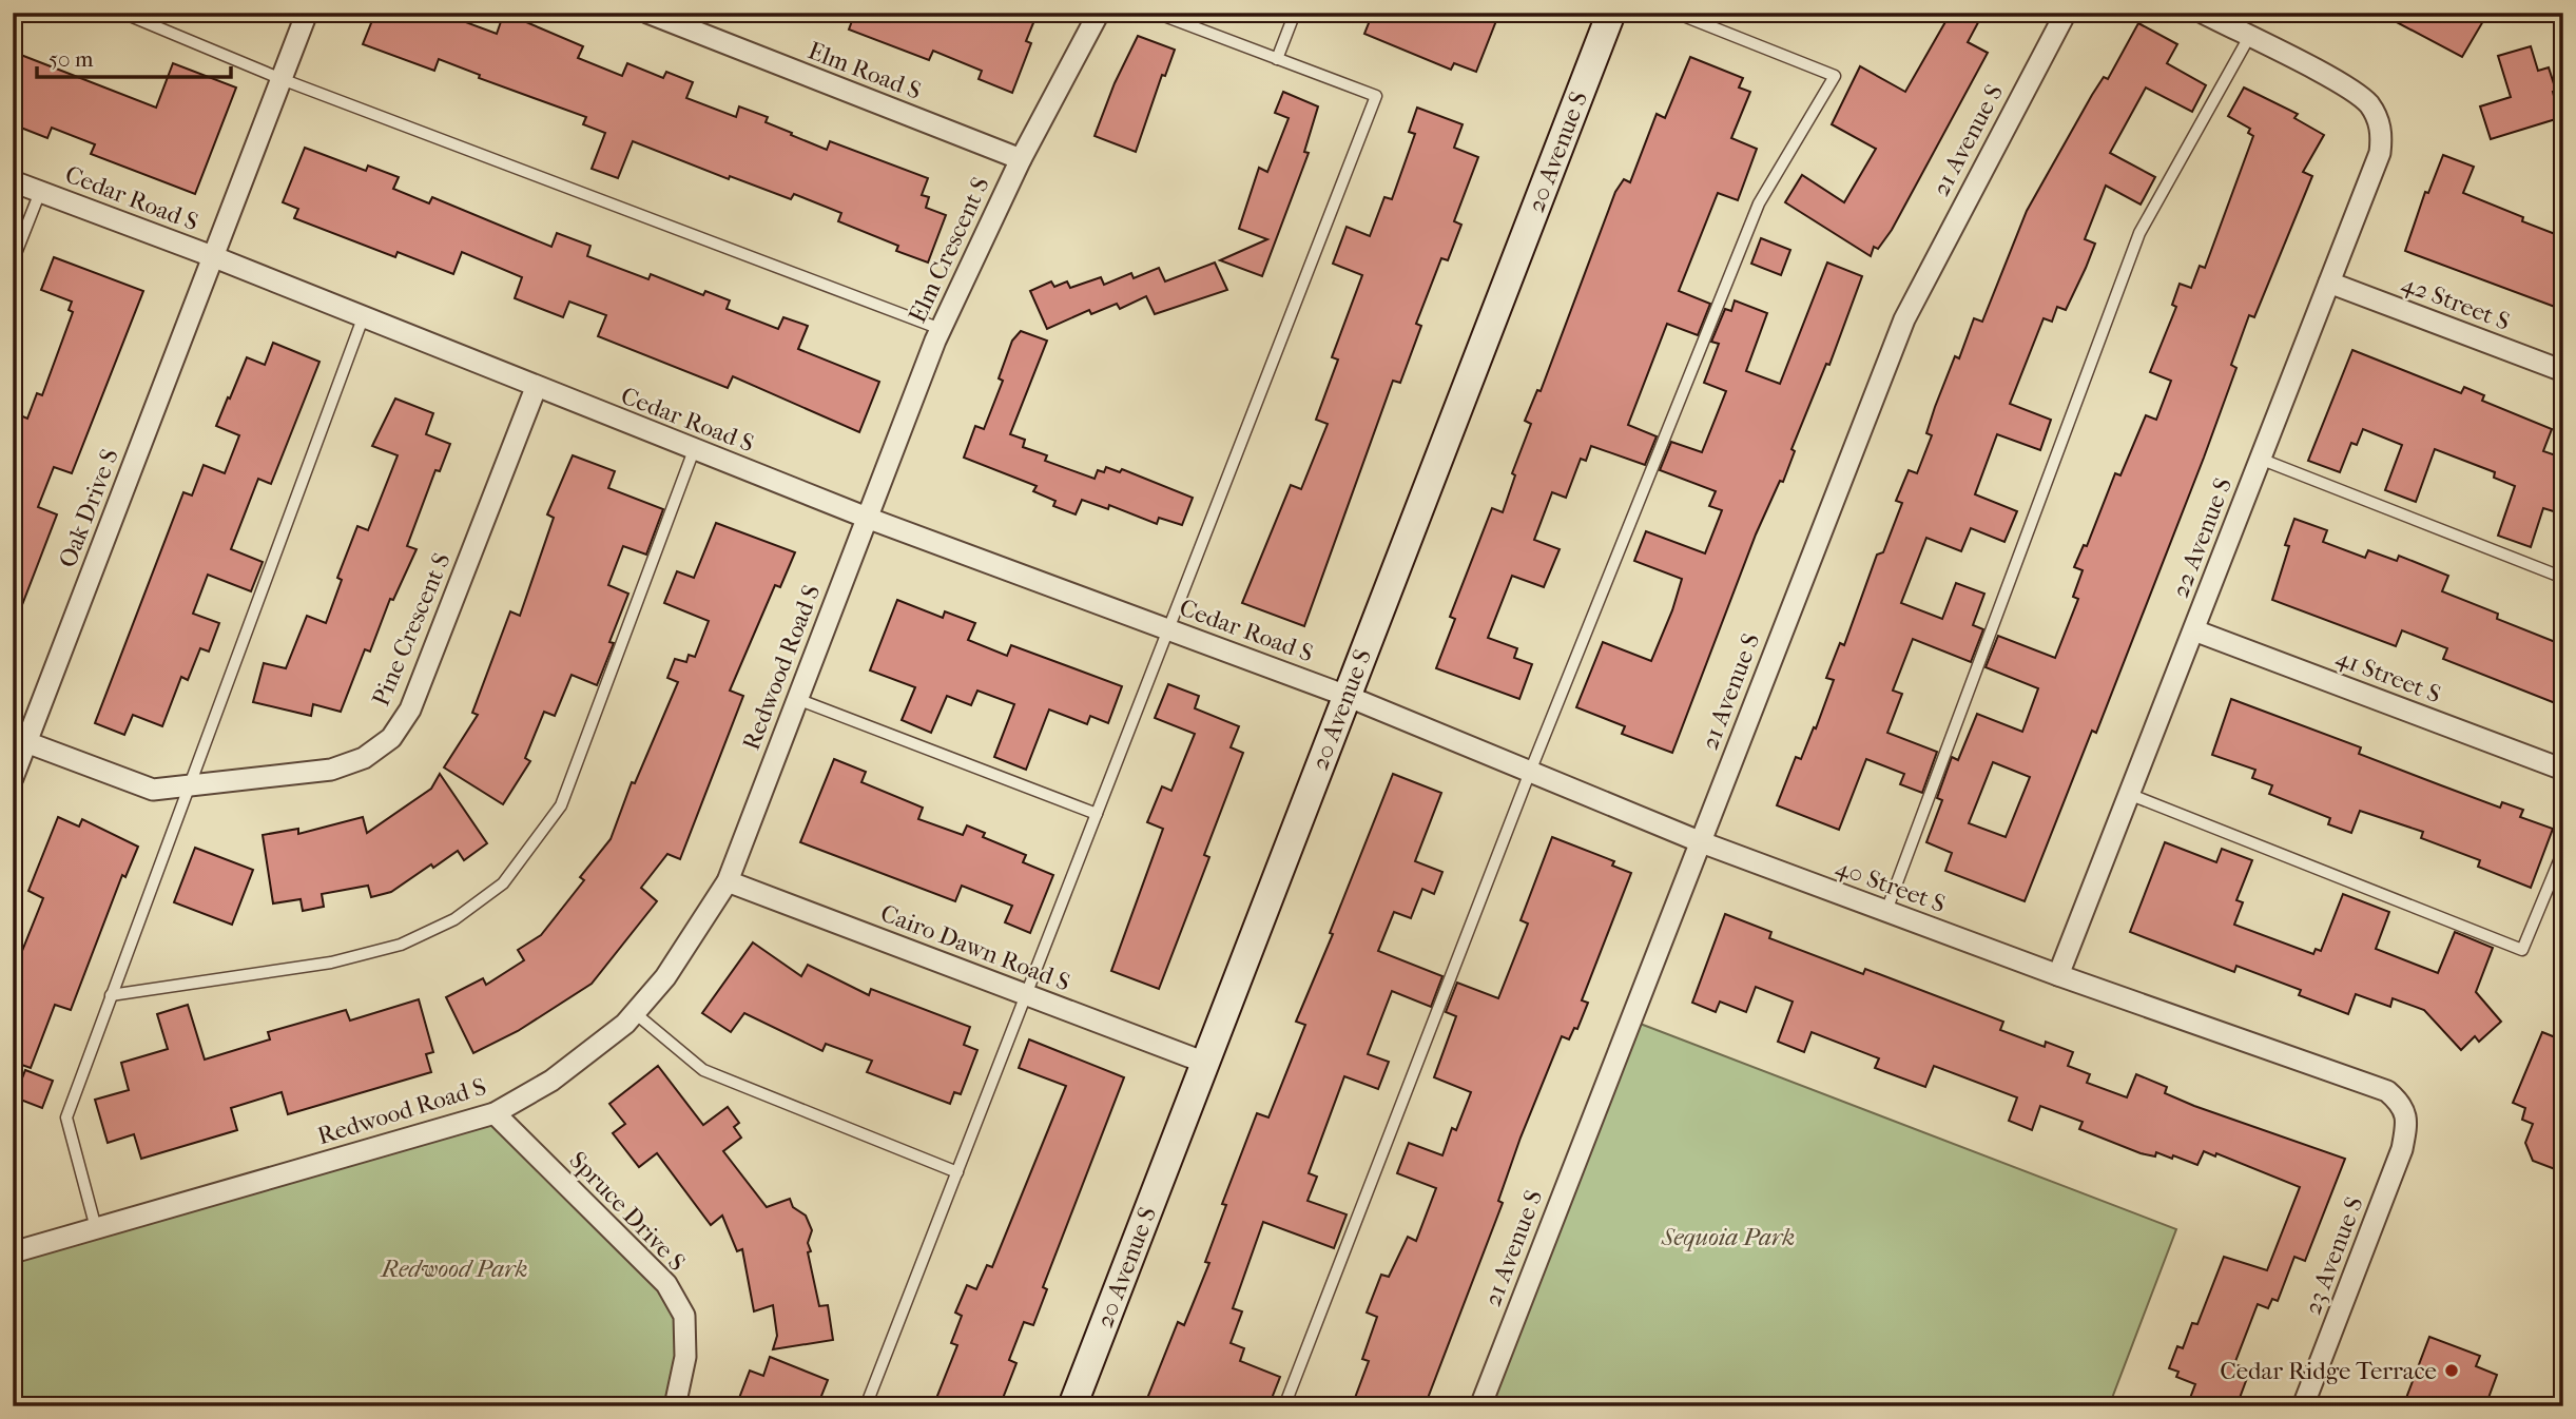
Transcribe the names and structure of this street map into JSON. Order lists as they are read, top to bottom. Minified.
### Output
{"streets":{"street":["Elm Road S","21 Avenue S","20 Avenue S","Cedar Road S","Elm Crescent S","42 Street S","Oak Drive S","22 Avenue S","Pine Crescent S","Redwood Road S","41 Street S","40 Street S","Cairo Dawn Road S","Spruce Drive S","23 Avenue S"]},"crossings":[["Elm Road S","Elm Crescent S"],["21 Avenue S","40 Street S"],["20 Avenue S","Cedar Road S"],["20 Avenue S","40 Street S"],["20 Avenue S","Cairo Dawn Road S"],["Cedar Road S","Elm Crescent S"],["Cedar Road S","Oak Drive S"],["Cedar Road S","Pine Crescent S"],["Cedar Road S","Redwood Road S"],["Cedar Road S","40 Street S"],["Elm Crescent S","Redwood Road S"],["42 Street S","22 Avenue S"],["Oak Drive S","Pine Crescent S"],["22 Avenue S","41 Street S"],["22 Avenue S","40 Street S"],["Redwood Road S","Cairo Dawn Road S"],["Redwood Road S","Spruce Drive S"],["40 Street S","23 Avenue S"]],"parks":["Sequoia Park","Redwood Park"],"places":["Cedar Ridge Terrace"],"scale_bar":"50 m"}
